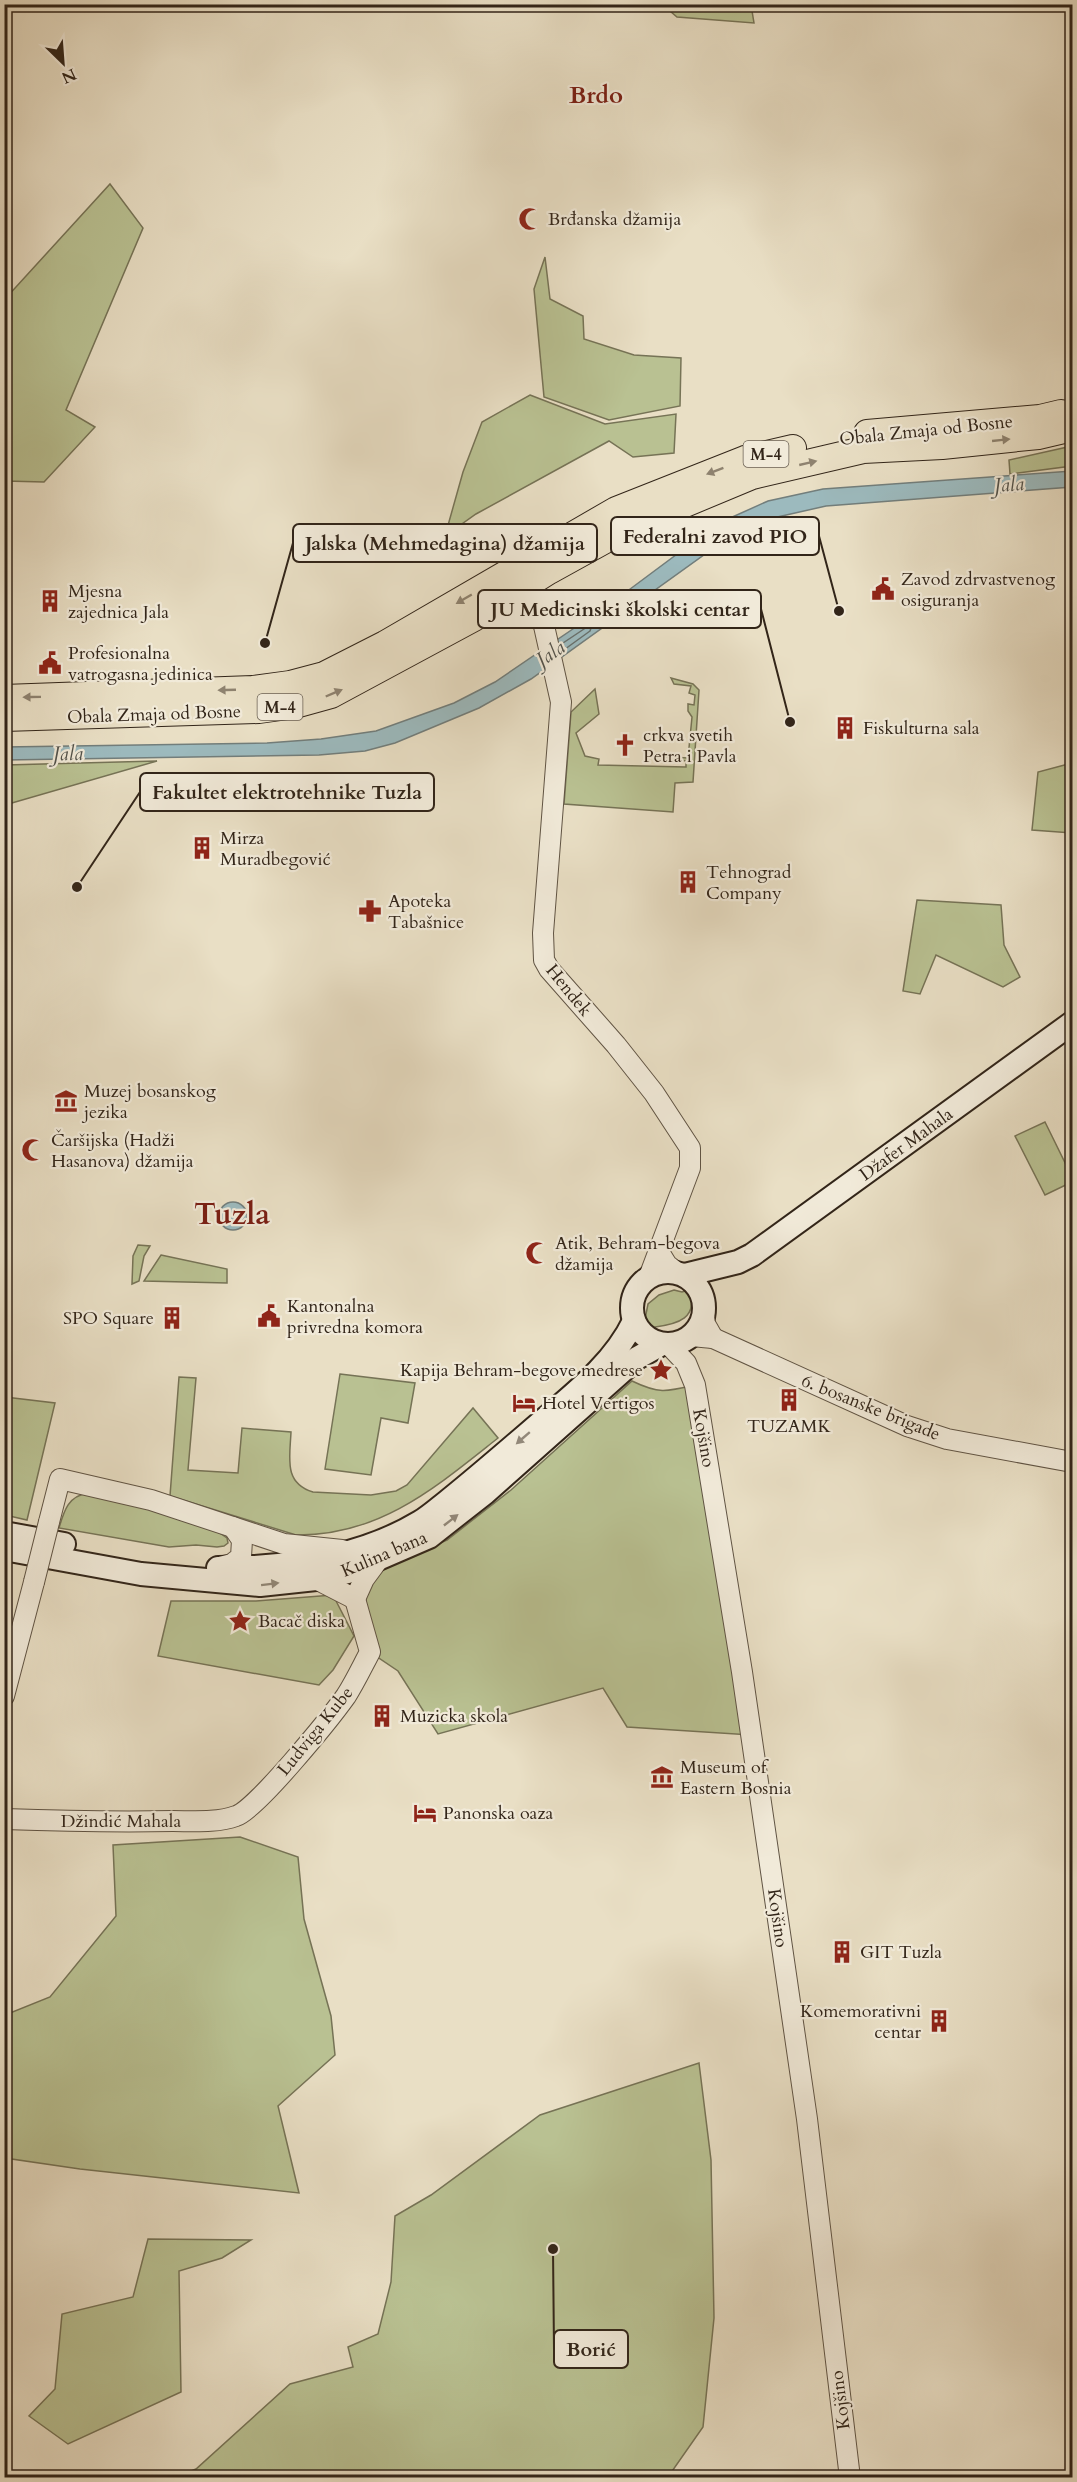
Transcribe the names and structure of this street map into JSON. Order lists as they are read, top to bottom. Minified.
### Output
{"streets":{"main road":["Obala Zmaja od Bosne","M-4","Džafer Mahala","Kulina bana"],"street":["Hendek","6. bosanske brigade","Kojšino","Ludviga Kube","Džindić Mahala"]},"crossings":[["Obala Zmaja od Bosne","M-4"],["Obala Zmaja od Bosne","Hendek"],["Hendek","Džafer Mahala"],["Hendek","6. bosanske brigade"],["Hendek","Kulina bana"],["Džafer Mahala","6. bosanske brigade"],["Džafer Mahala","Kulina bana"],["6. bosanske brigade","Kulina bana"],["Ludviga Kube","Džindić Mahala"]],"districts":["Brdo","Tuzla"],"water":["Jala"],"places":{"mosque":["Brđanska džamija","Čaršijska (Hadži Hasanova) džamija","Atik, Behram-begova džamija"],"public building":["Zavod zdrvastvenog osiguranja","Profesionalna vatrogasna jedinica","Kantonalna privredna komora"],"building":["Mjesna zajednica Jala","Fiskulturna sala","Mirza Muradbegović","Tehnograd Company","SPO Square","TUZAMK","Muzicka skola","GIT Tuzla","Komemorativni centar"],"other":["Federalni zavod PIO","Jalska (Mehmedagina) džamija","JU Medicinski školski centar","Fakultet elektrotehnike Tuzla","Borić"],"church":["crkva svetih Petra i Pavla"],"pharmacy":["Apoteka Tabašnice"],"museum":["Muzej bosanskog jezika","Museum of Eastern Bosnia"],"place":["Kapija Behram-begove medrese","Bacač diska"],"hotel":["Hotel Vertigos","Panonska oaza"]},"north":"bottom right"}
